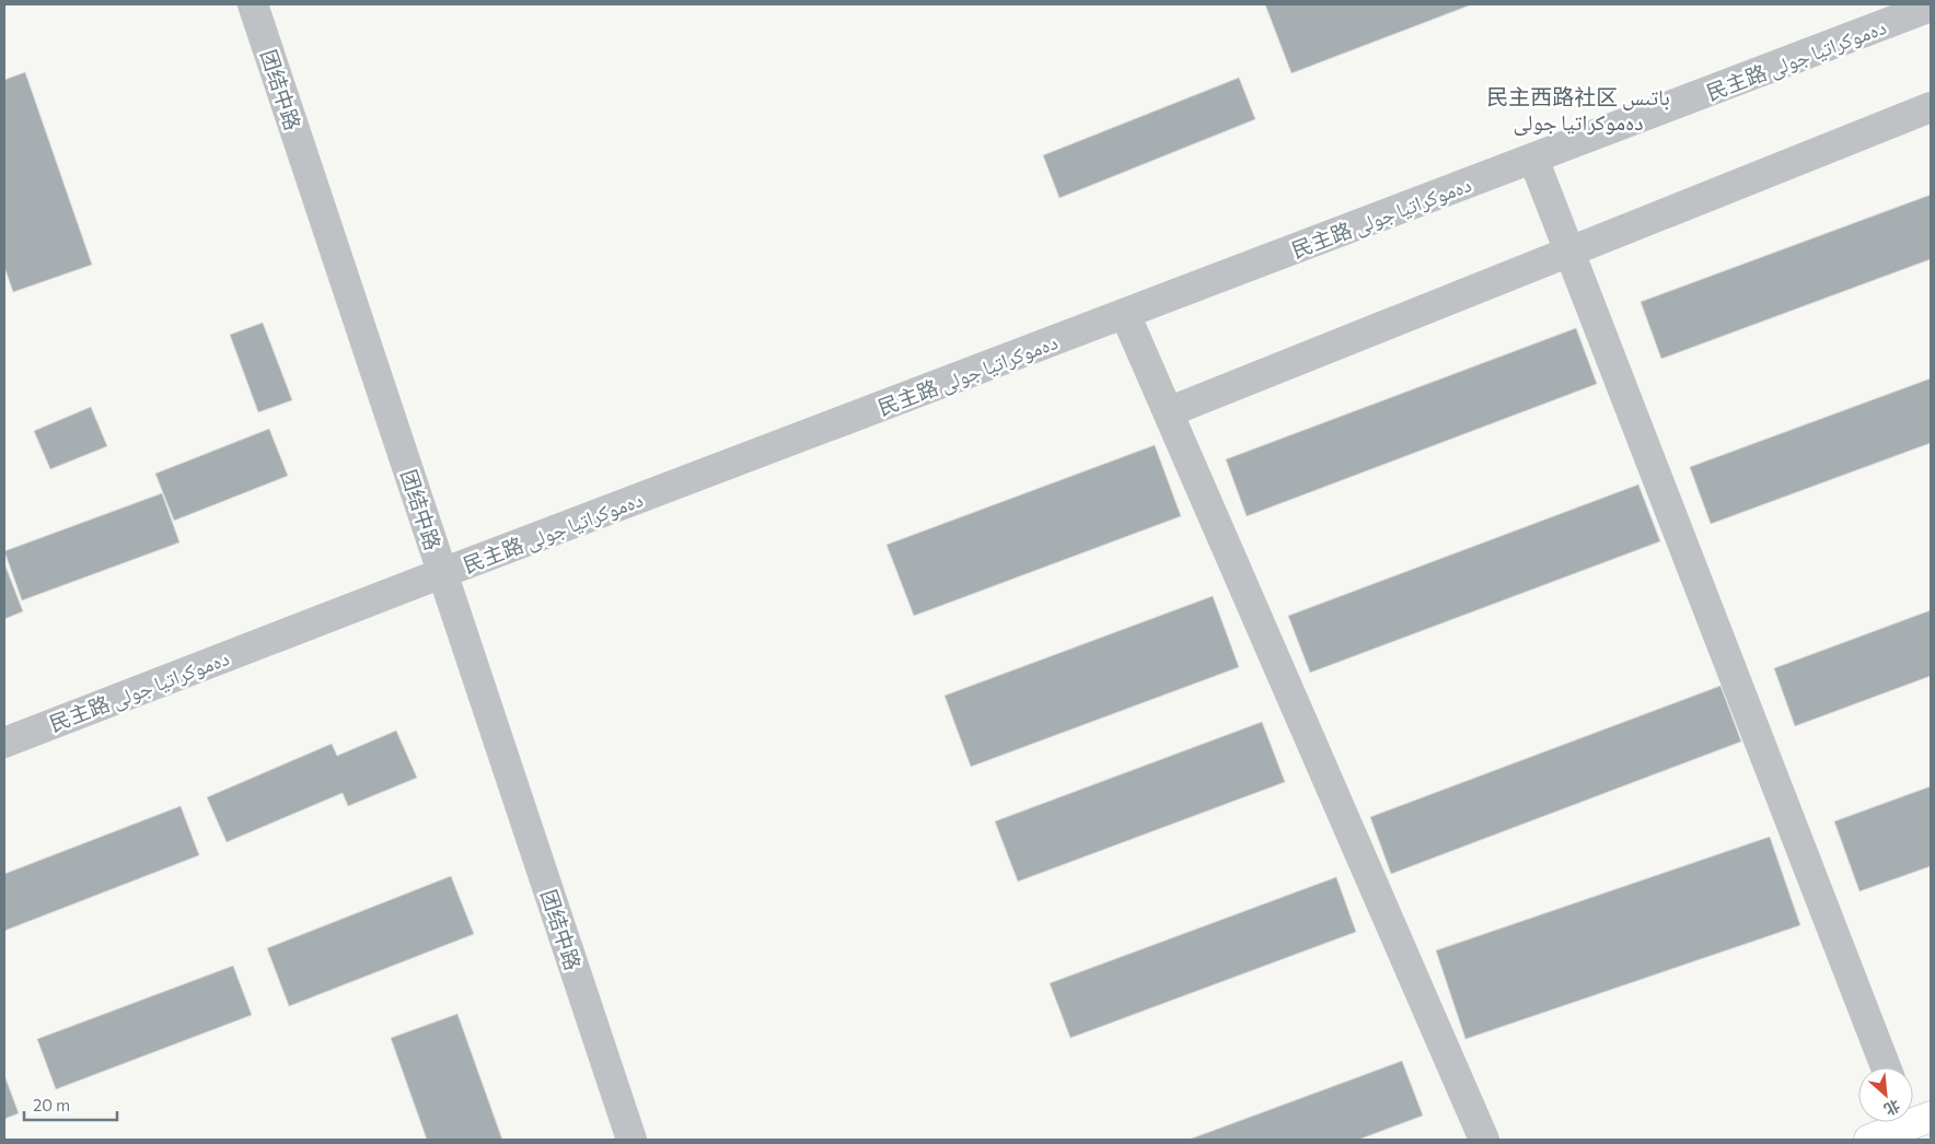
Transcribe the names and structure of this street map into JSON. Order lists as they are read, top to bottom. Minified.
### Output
{"streets":{"street":["民主路 دەموكراتيا جولى","团结中路"]},"crossings":[["民主路 دەموكراتيا جولى","团结中路"]],"districts":["民主西路社区 باتىس دەموكراتيا جولى"],"scale_bar":"20 m","north":"bottom right"}
